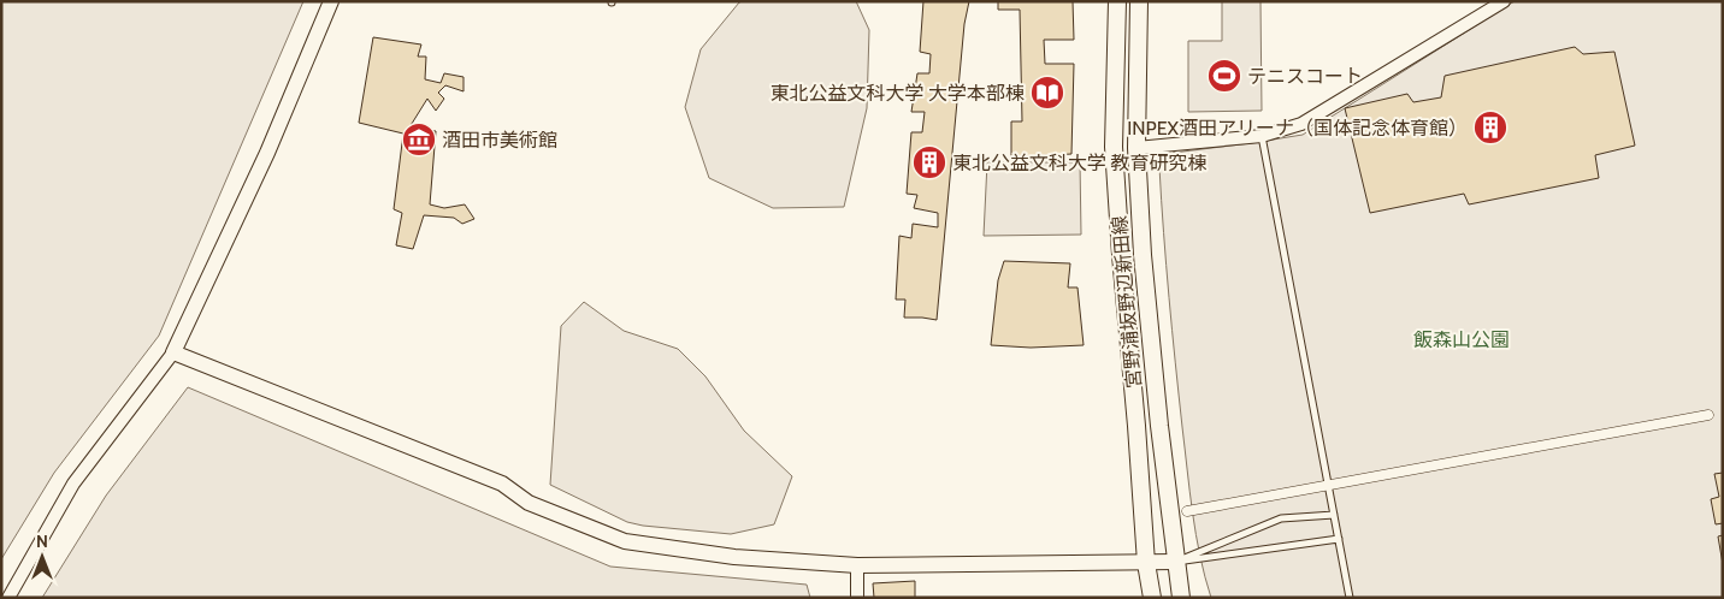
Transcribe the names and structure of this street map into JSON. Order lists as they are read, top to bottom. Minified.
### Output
{"streets":{"main road":["宮野浦坂野辺新田線"]},"parks":["飯森山公園"],"places":{"sports":["テニスコート"],"library":["東北公益文科大学 大学本部棟"],"building":["INPEX酒田アリーナ（国体記念体育館）","東北公益文科大学 教育研究棟"],"museum":["酒田市美術館"]},"north":"top"}
